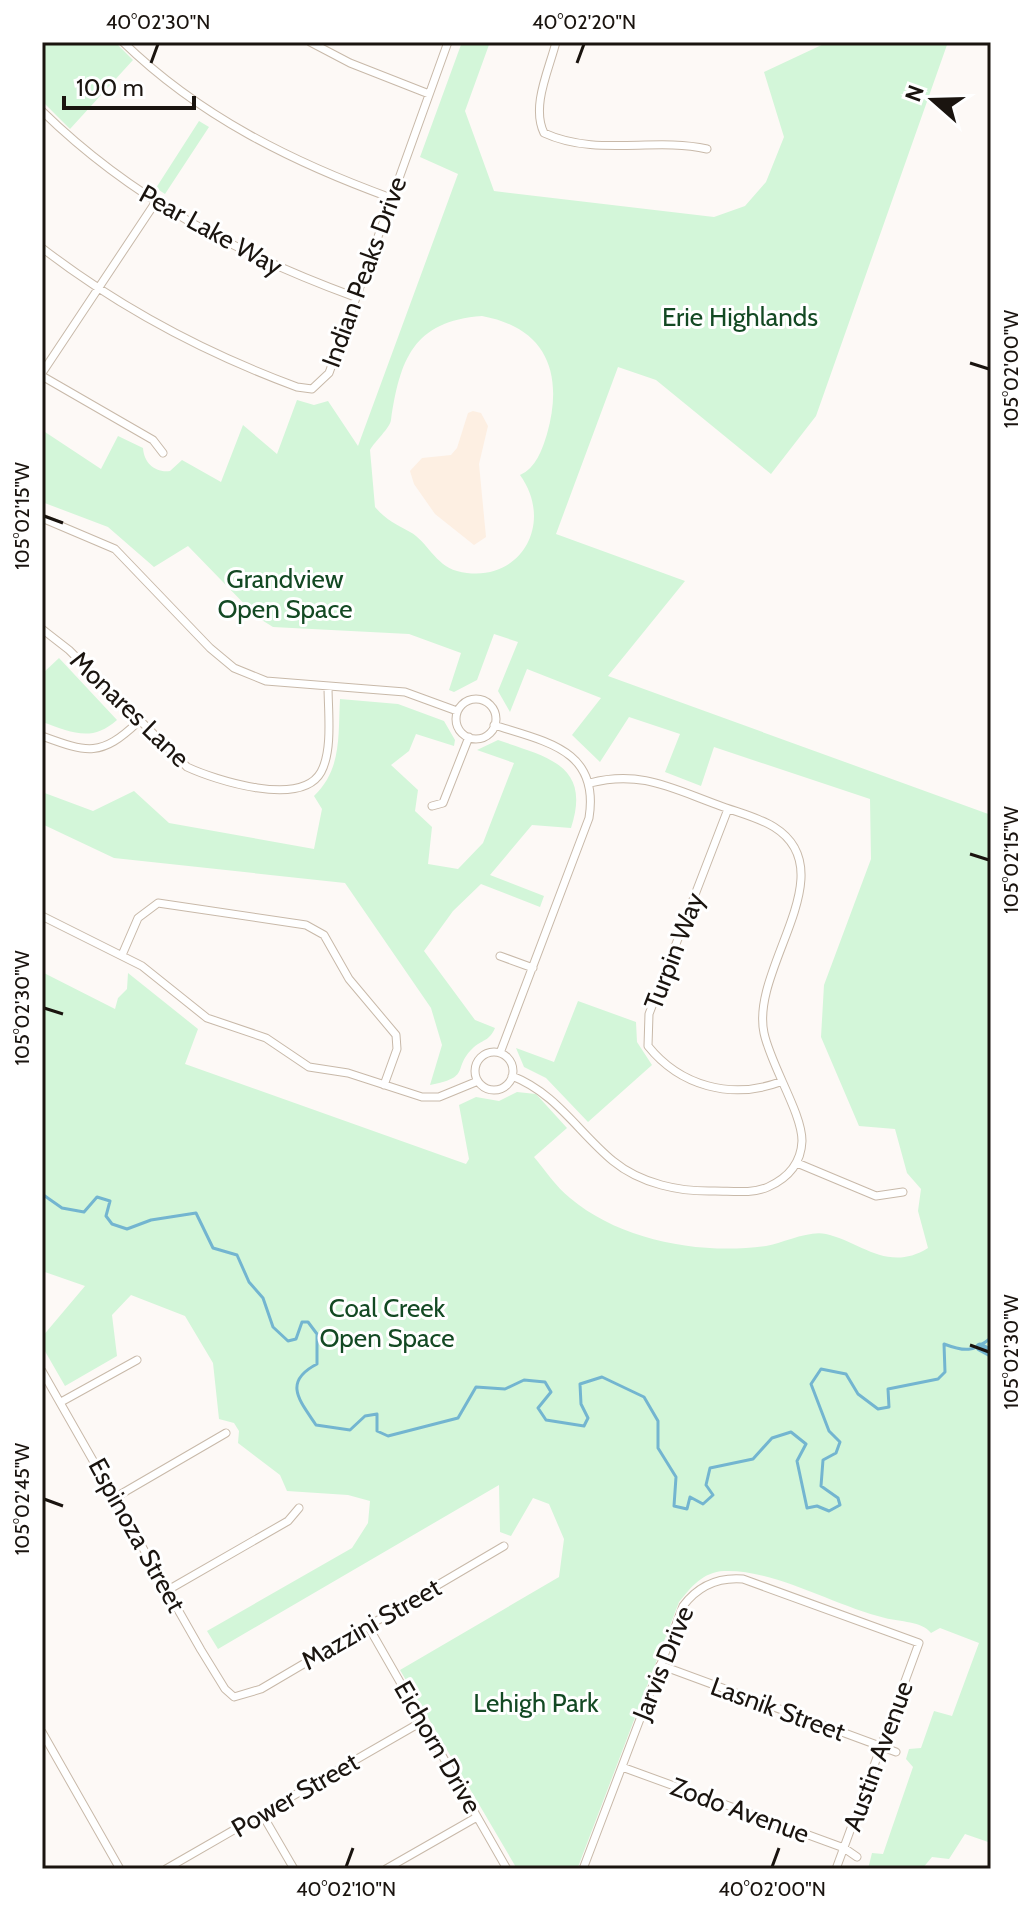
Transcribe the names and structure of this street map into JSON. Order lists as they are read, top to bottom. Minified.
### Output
{"streets":{"street":["Pear Lake Way","Indian Peaks Drive","Monares Lane","Turpin Way","Espinoza Street","Mazzini Street","Jarvis Drive","Lasnik Street","Eichorn Drive","Austin Avenue","Power Street","Zodo Avenue"]},"crossings":[["Pear Lake Way","Indian Peaks Drive"],["Espinoza Street","Mazzini Street"],["Mazzini Street","Eichorn Drive"],["Jarvis Drive","Lasnik Street"],["Jarvis Drive","Austin Avenue"],["Jarvis Drive","Zodo Avenue"],["Lasnik Street","Austin Avenue"],["Eichorn Drive","Power Street"],["Austin Avenue","Zodo Avenue"]],"parks":["Erie Highlands","Grandview Open Space","Coal Creek Open Space","Lehigh Park"],"scale_bar":"100 m","north":"left","coordinates":["40°02'30\"N","40°02'20\"N","105°02'00\"W","105°02'15\"W","105°02'30\"W","105°02'45\"W","40°02'10\"N","40°02'00\"N"]}
